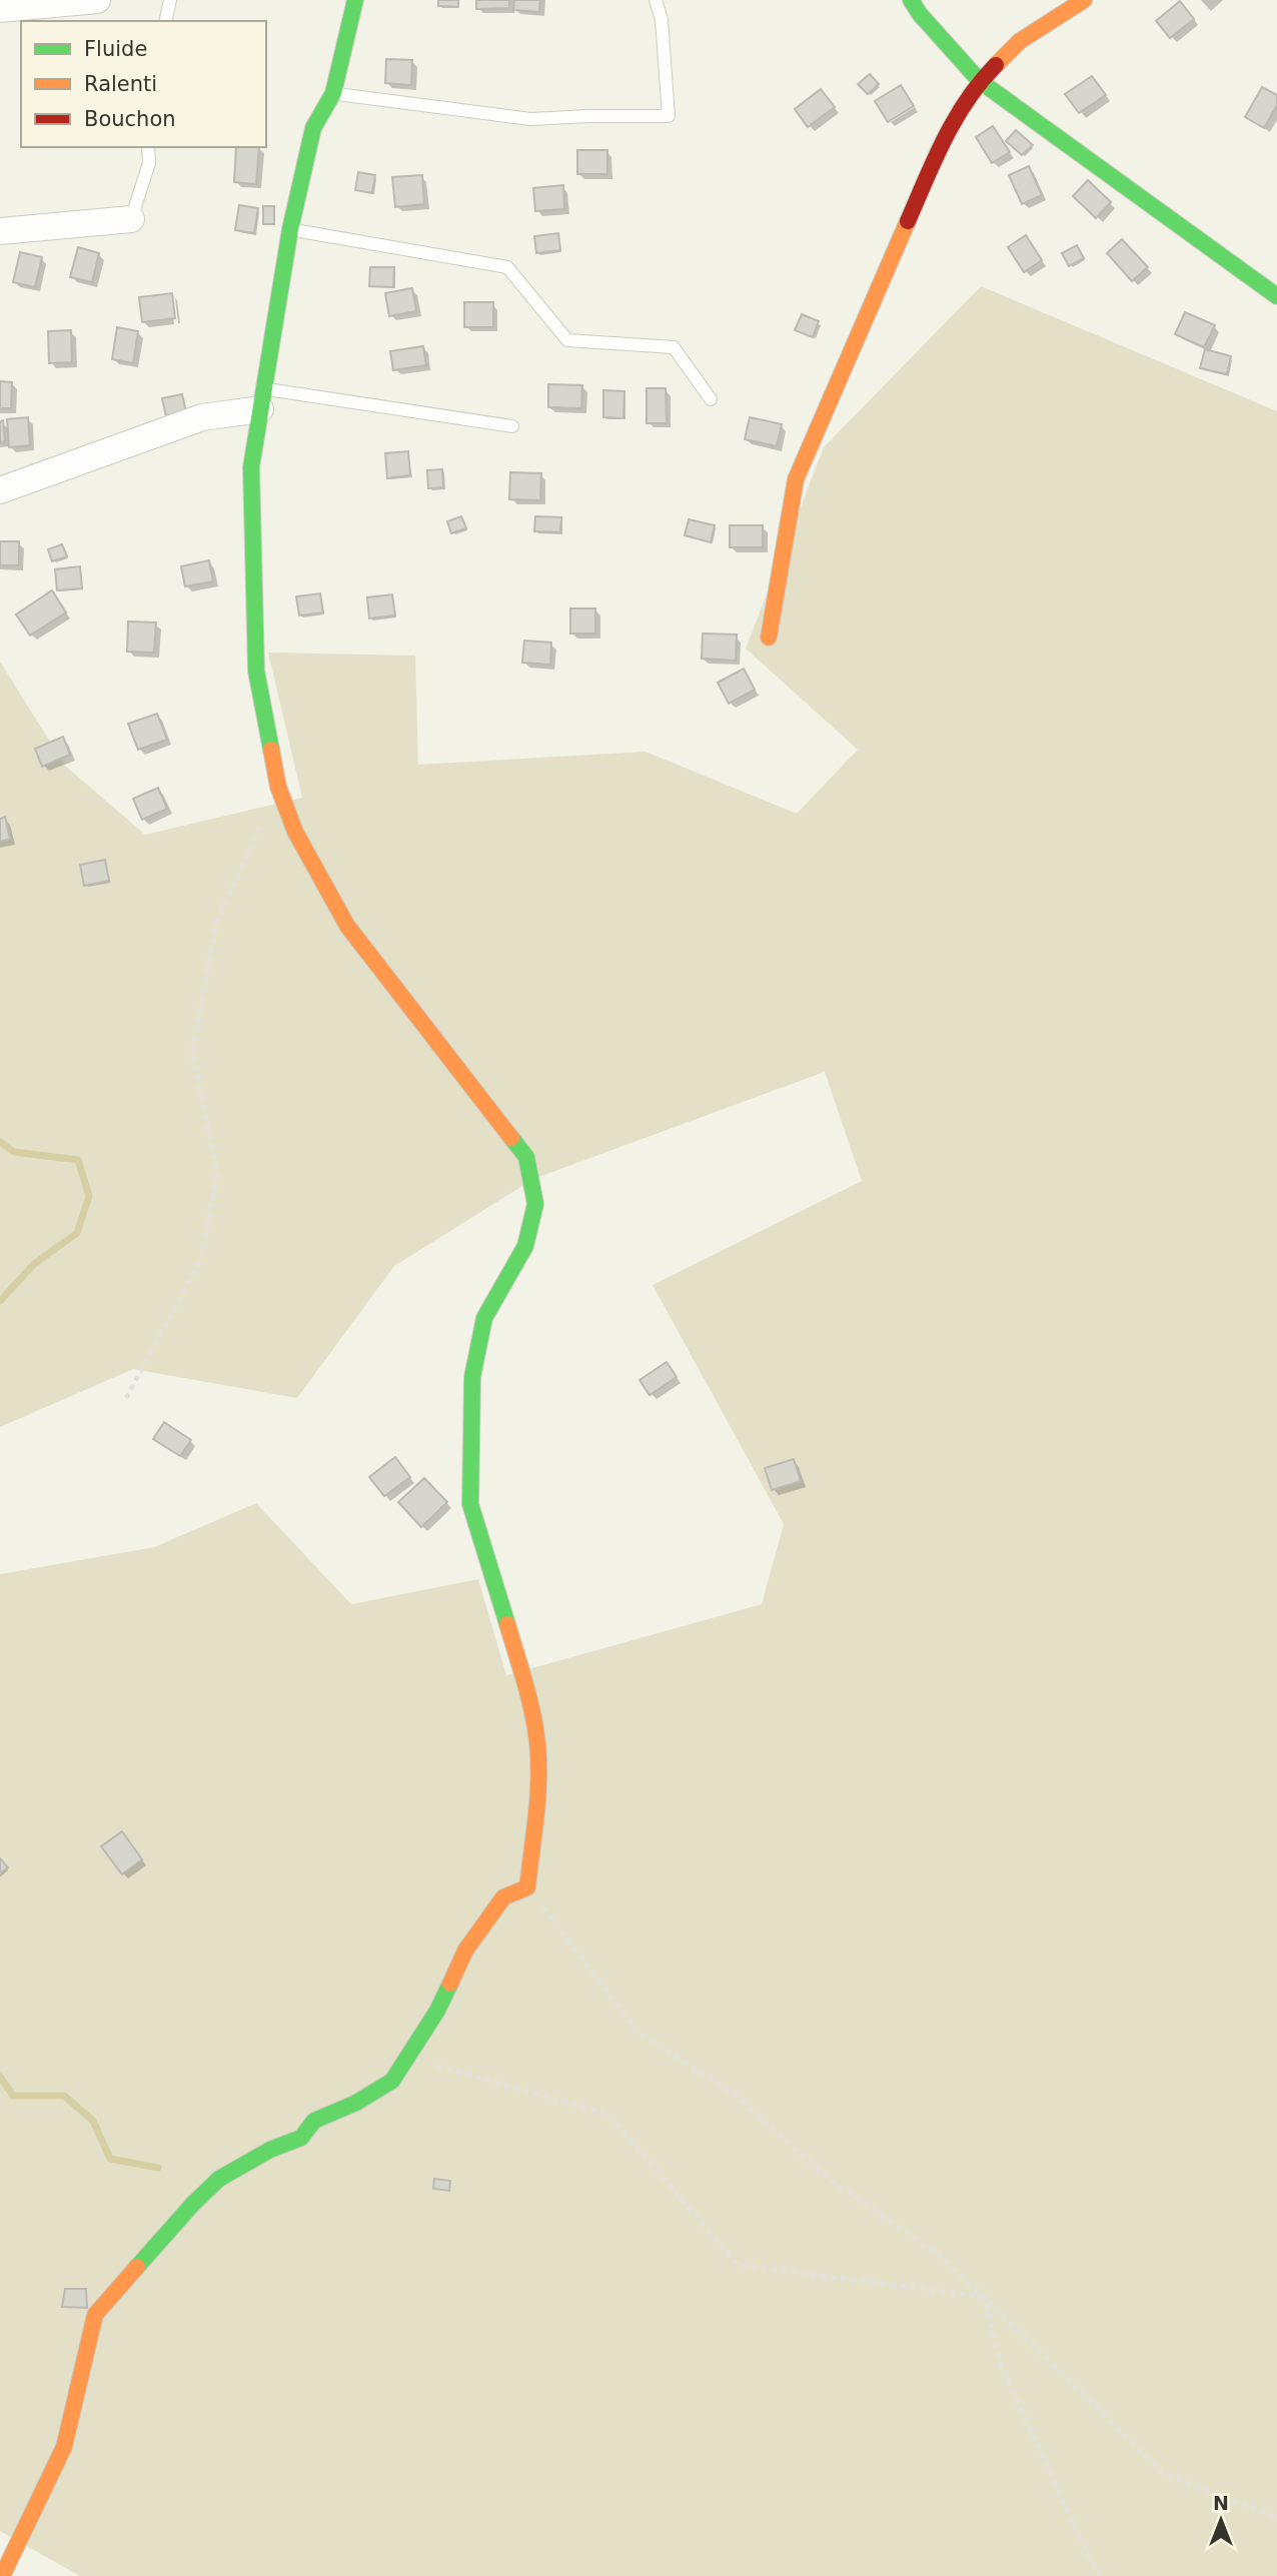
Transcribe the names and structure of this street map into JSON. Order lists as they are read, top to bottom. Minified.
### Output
{"legend":["Fluide","Ralenti","Bouchon"],"north":"top"}
